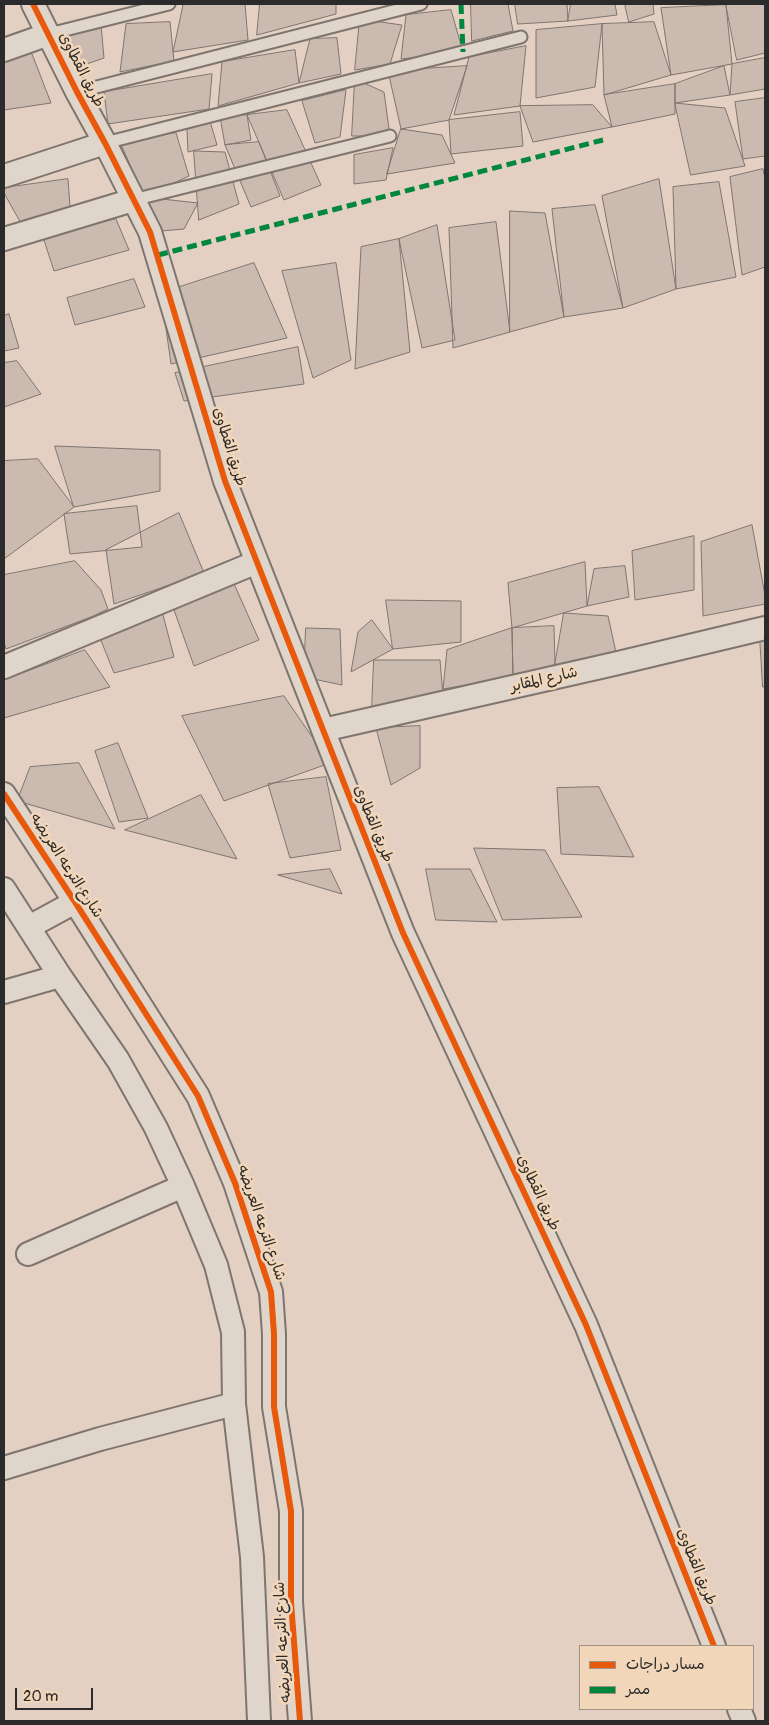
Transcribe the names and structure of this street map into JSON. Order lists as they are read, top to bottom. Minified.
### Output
{"streets":{"street":["طريق القطاوى","شارع المقابر","شارع الترعه العريضه"]},"crossings":[["طريق القطاوى","شارع المقابر"]],"legend":["مسار دراجات","ممر"],"scale_bar":"20 m"}
